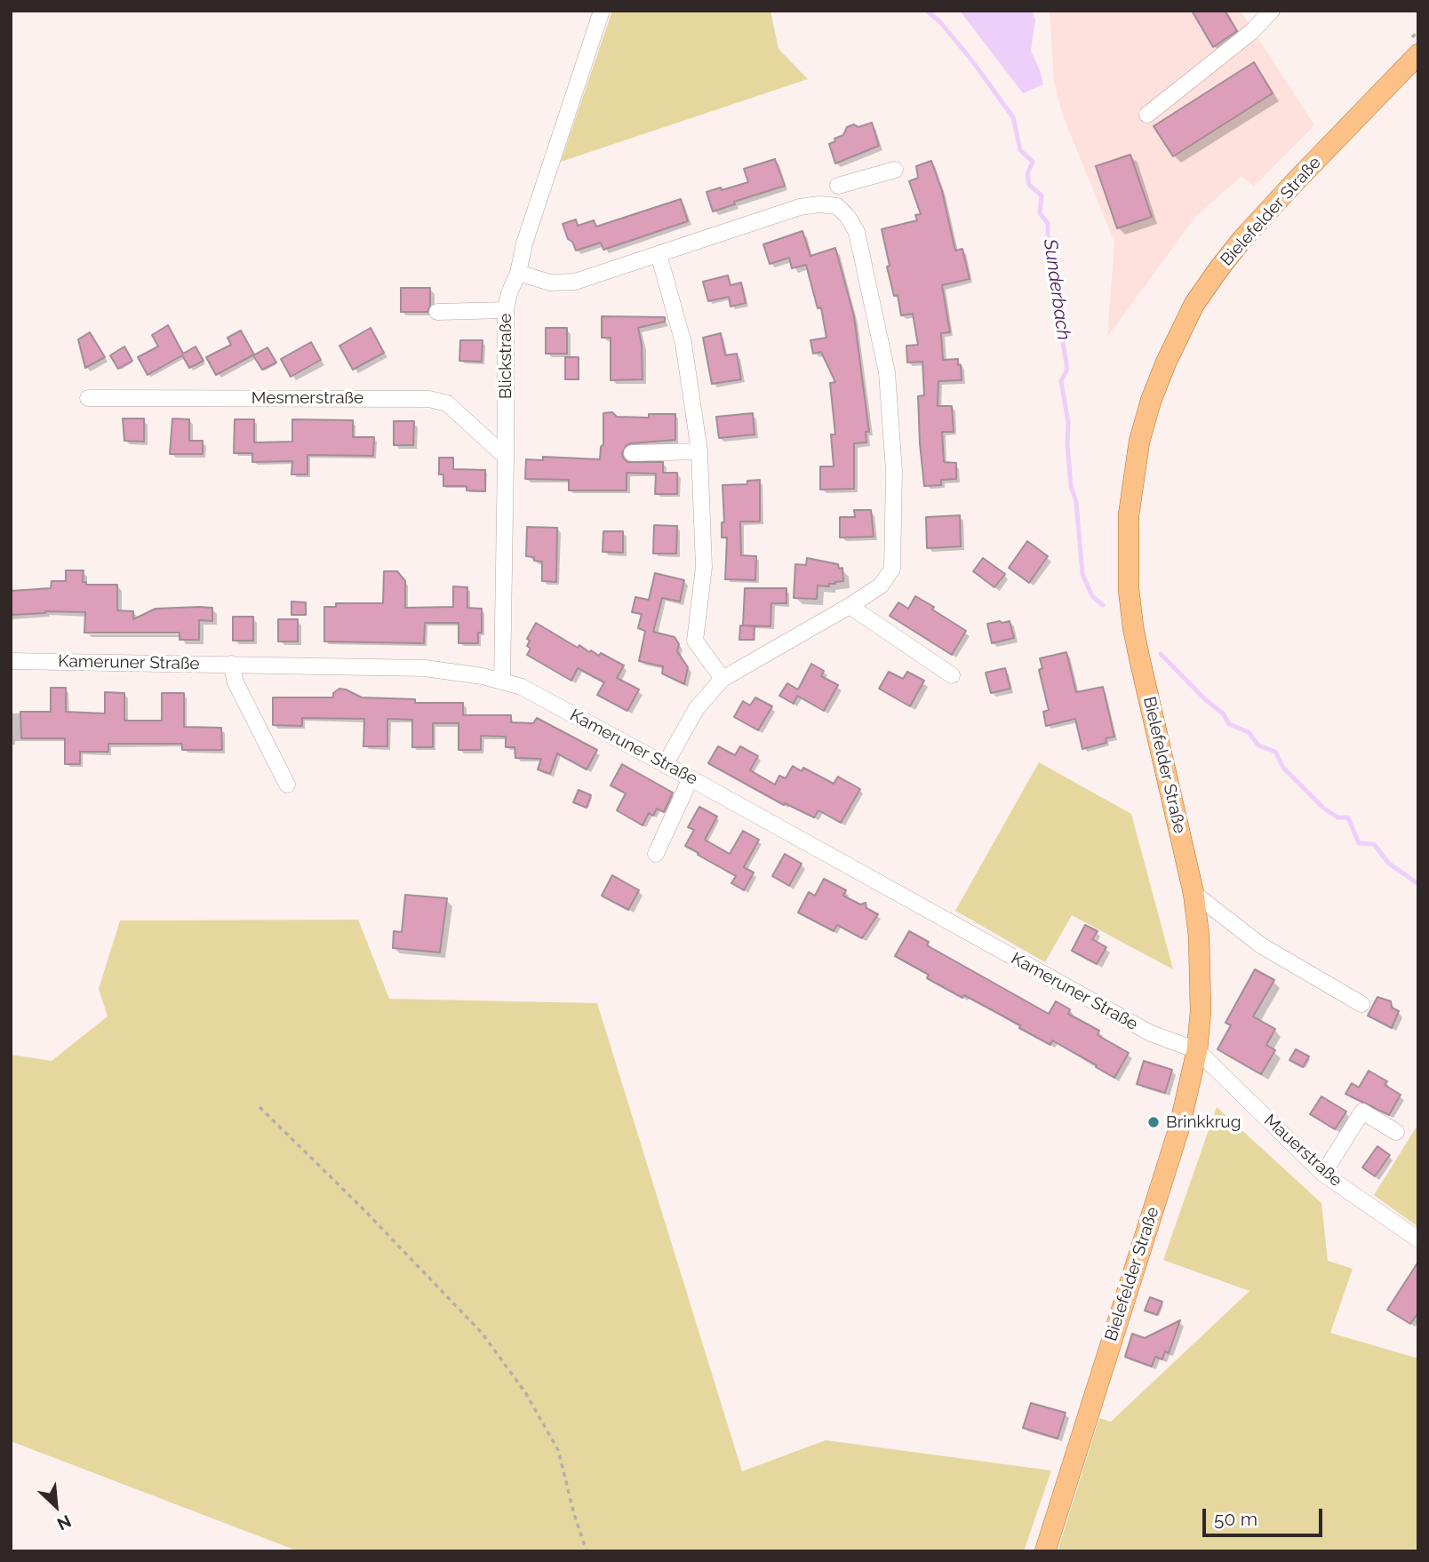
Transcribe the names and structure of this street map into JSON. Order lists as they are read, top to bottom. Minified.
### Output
{"streets":{"main road":["Bielefelder Straße"],"street":["Blickstraße","Mesmerstraße","Kameruner Straße","Mauerstraße"]},"crossings":[["Bielefelder Straße","Kameruner Straße"],["Bielefelder Straße","Mauerstraße"],["Blickstraße","Mesmerstraße"],["Blickstraße","Kameruner Straße"],["Kameruner Straße","Mauerstraße"]],"water":["Sunderbach"],"places":["Brinkkrug"],"scale_bar":"50 m","north":"bottom right"}
